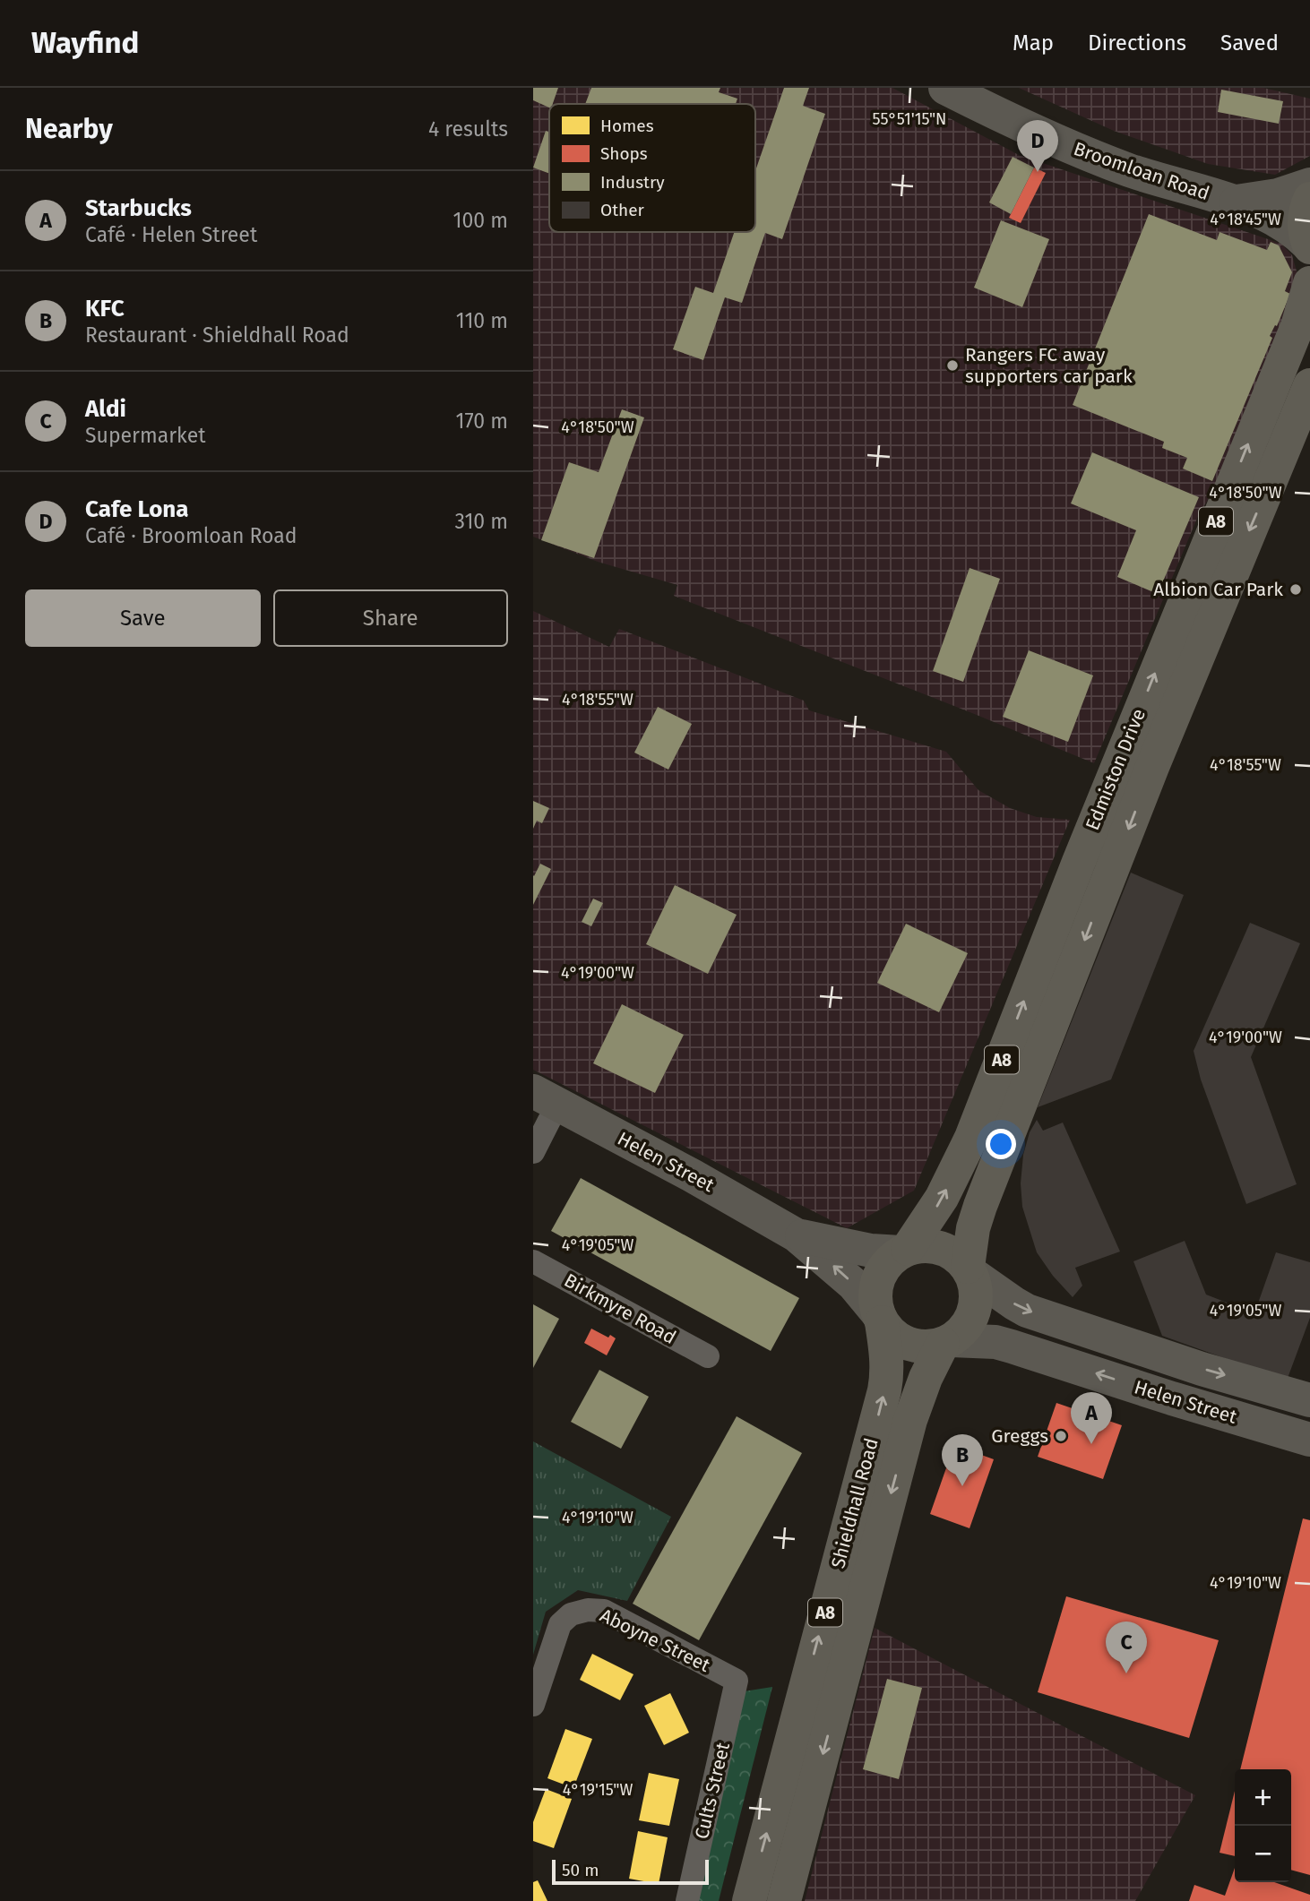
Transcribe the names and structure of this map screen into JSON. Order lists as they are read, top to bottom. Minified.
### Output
{"streets":{"main road":["A8","Edmiston Drive","Shieldhall Road"],"street":["Broomloan Road","Helen Street","Birkmyre Road","Aboyne Street","Cults Street"]},"crossings":[["Edmiston Drive","Helen Street"],["Edmiston Drive","Shieldhall Road"],["Helen Street","Shieldhall Road"],["Aboyne Street","Cults Street"]],"places":["Rangers FC away supporters car park","Albion Car Park","Greggs"],"legend":["Homes","Shops","Industry","Other"],"scale_bar":"50 m","page":{"header":"Wayfind","nav":["Map","Directions","Saved"],"heading":["Nearby","4 results"],"pins":["D","A","B","C"],"list":[{"mark":"A","name":"Starbucks","note":"Café · Helen Street","value":"100 m"},{"mark":"B","name":"KFC","note":"Restaurant · Shieldhall Road","value":"110 m"},{"mark":"C","name":"Aldi","note":"Supermarket","value":"170 m"},{"mark":"D","name":"Cafe Lona","note":"Café · Broomloan Road","value":"310 m"}],"buttons":["Save","Share"],"map_buttons":["+","−"],"scale":"50 m"},"coordinates":["55°51'15\"N","4°18'45\"W","4°18'50\"W","4°18'55\"W","4°19'00\"W","4°19'05\"W","4°19'10\"W","4°19'15\"W"]}
